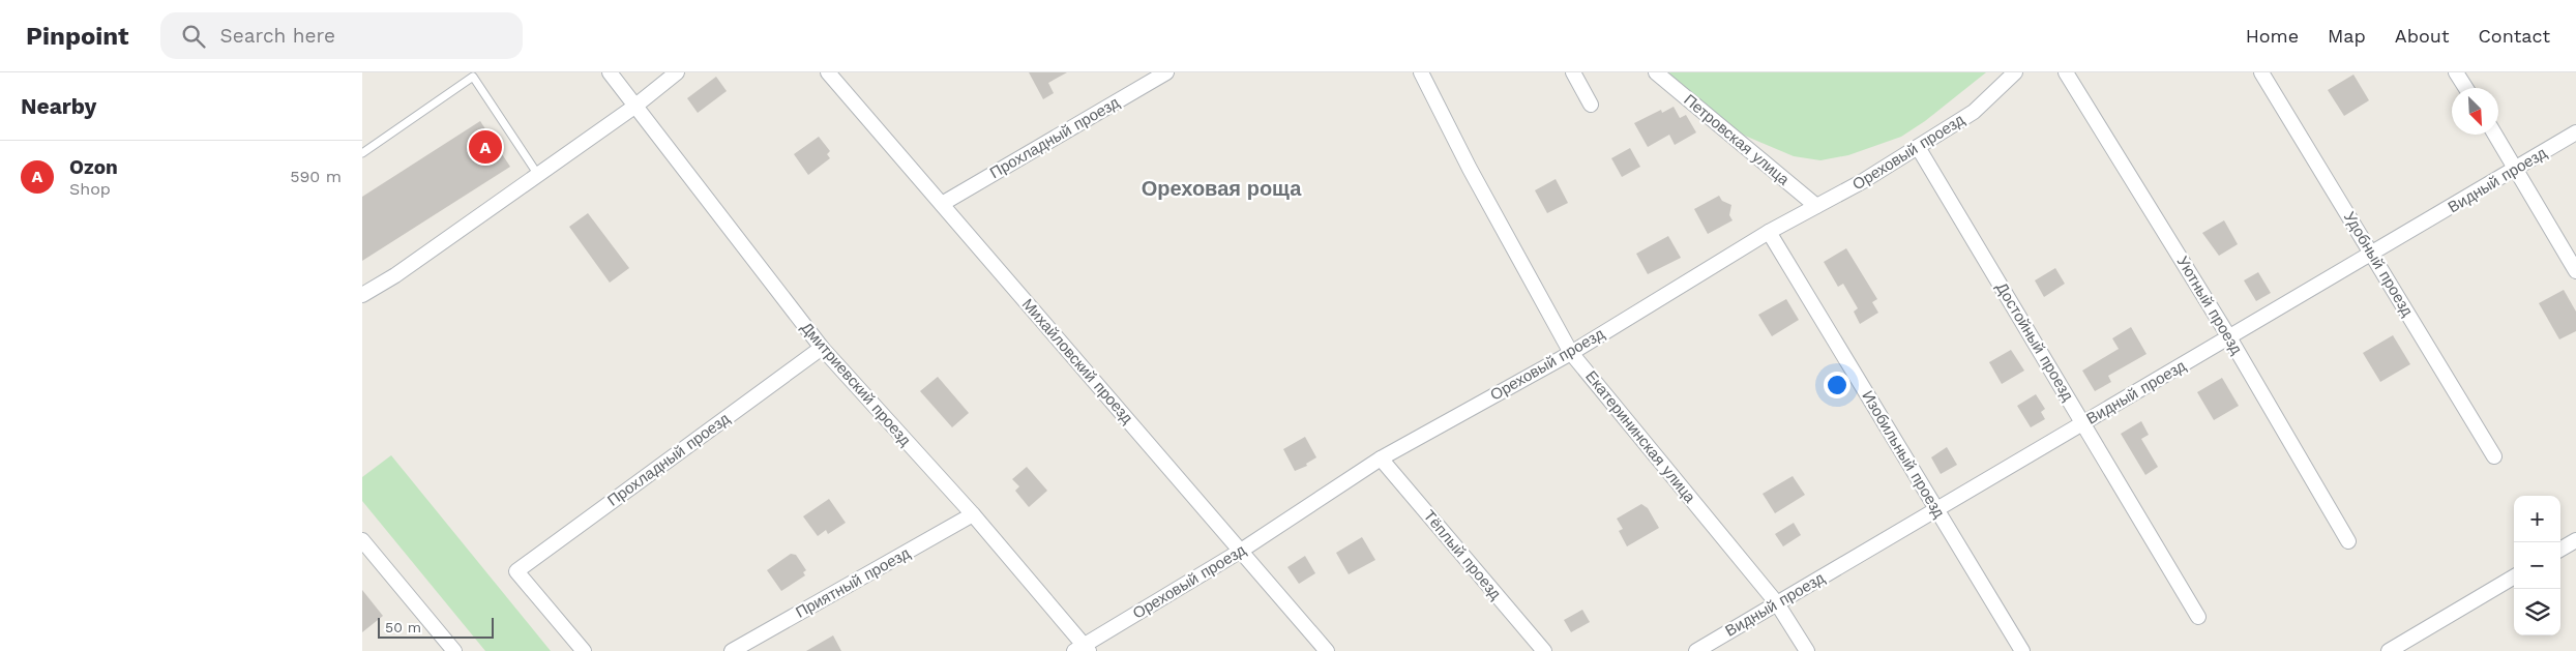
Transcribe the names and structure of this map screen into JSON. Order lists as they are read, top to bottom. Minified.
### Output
{"streets":{"street":["Прохладный проезд","Петровская улица","Ореховый проезд","Видный проезд","Удобный проезд","Уютный проезд","Достойный проезд","Михайловский проезд","Дмитриевский проезд","Екатерининская улица","Изобильный проезд","Тёплый проезд","Приятный проезд"]},"crossings":[["Прохладный проезд","Михайловский проезд"],["Прохладный проезд","Дмитриевский проезд"],["Петровская улица","Ореховый проезд"],["Ореховый проезд","Достойный проезд"],["Ореховый проезд","Михайловский проезд"],["Ореховый проезд","Дмитриевский проезд"],["Ореховый проезд","Екатерининская улица"],["Ореховый проезд","Изобильный проезд"],["Ореховый проезд","Тёплый проезд"],["Видный проезд","Удобный проезд"],["Видный проезд","Уютный проезд"],["Видный проезд","Достойный проезд"],["Видный проезд","Екатерининская улица"],["Видный проезд","Изобильный проезд"],["Дмитриевский проезд","Приятный проезд"]],"districts":["Ореховая роща"],"scale_bar":"50 m","north":"bottom right","page":{"header":"Pinpoint","search":"Search here","nav":["Home","Map","About","Contact"],"heading":"Nearby","pins":"A","list":[{"mark":"A","name":"Ozon","note":"Shop","value":"590 m"}],"map_buttons":["+","−"],"scale":"50 m"}}
